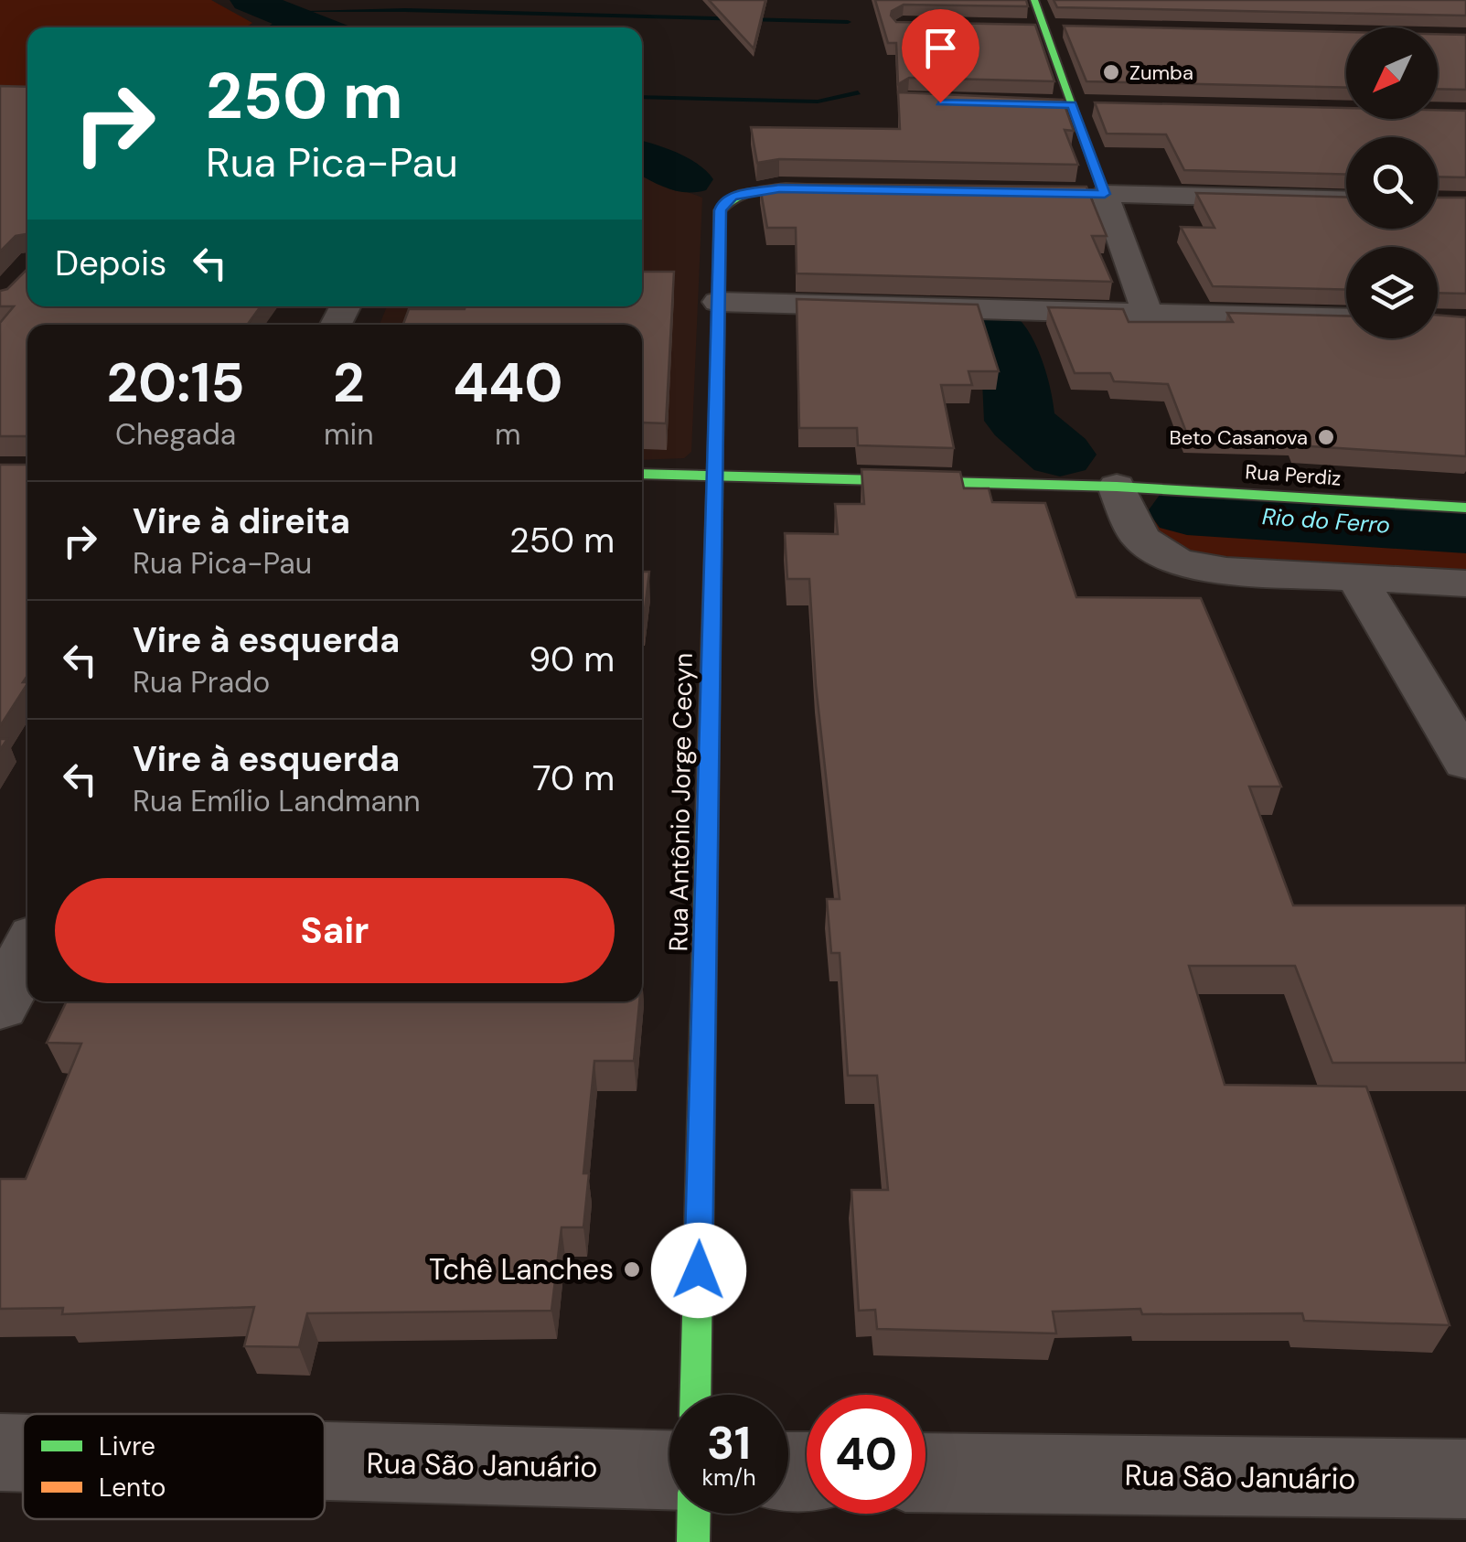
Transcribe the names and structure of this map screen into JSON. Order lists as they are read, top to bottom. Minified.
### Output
{"streets":{"street":["Rua Perdiz","Rua Antônio Jorge Cecyn","Rua São Januário"]},"crossings":[["Rua Perdiz","Rua Antônio Jorge Cecyn"]],"water":["Rio do Ferro"],"places":["Zumba","Beto Casanova","Tchê Lanches"],"legend":["Livre","Lento"],"north":"bottom left","page":{"turn":["250 m","Rua Pica-Pau"],"then":"Depois","eta":["20:15","Chegada","2","min","440","m"],"list":[{"name":"Vire à direita","note":"Rua Pica-Pau","value":"250 m"},{"name":"Vire à esquerda","note":"Rua Prado","value":"90 m"},{"name":"Vire à esquerda","note":"Rua Emílio Landmann","value":"70 m"}],"buttons":"Sair","speed":"31 km/h","limit":"40"}}
